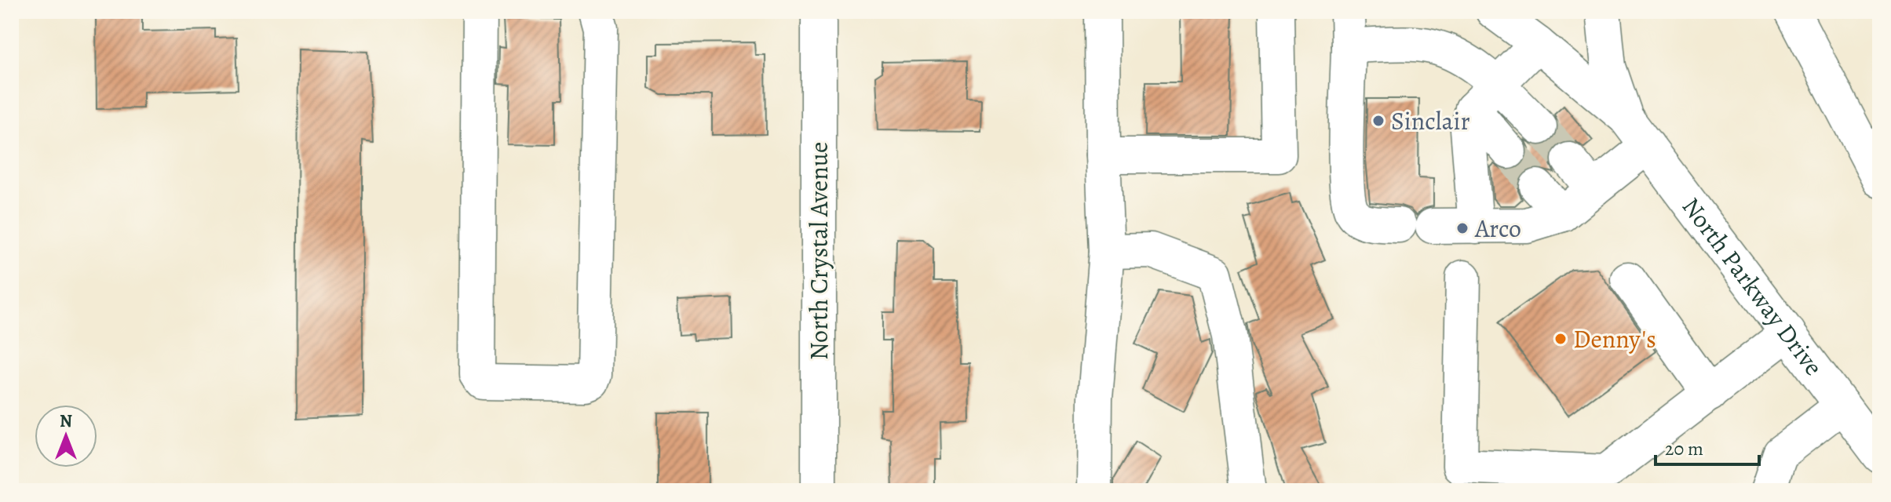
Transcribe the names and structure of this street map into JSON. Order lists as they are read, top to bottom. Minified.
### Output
{"streets":{"main road":["North Crystal Avenue","North Parkway Drive"]},"places":["Sinclair","Arco","Denny's"],"scale_bar":"20 m","north":"top"}
